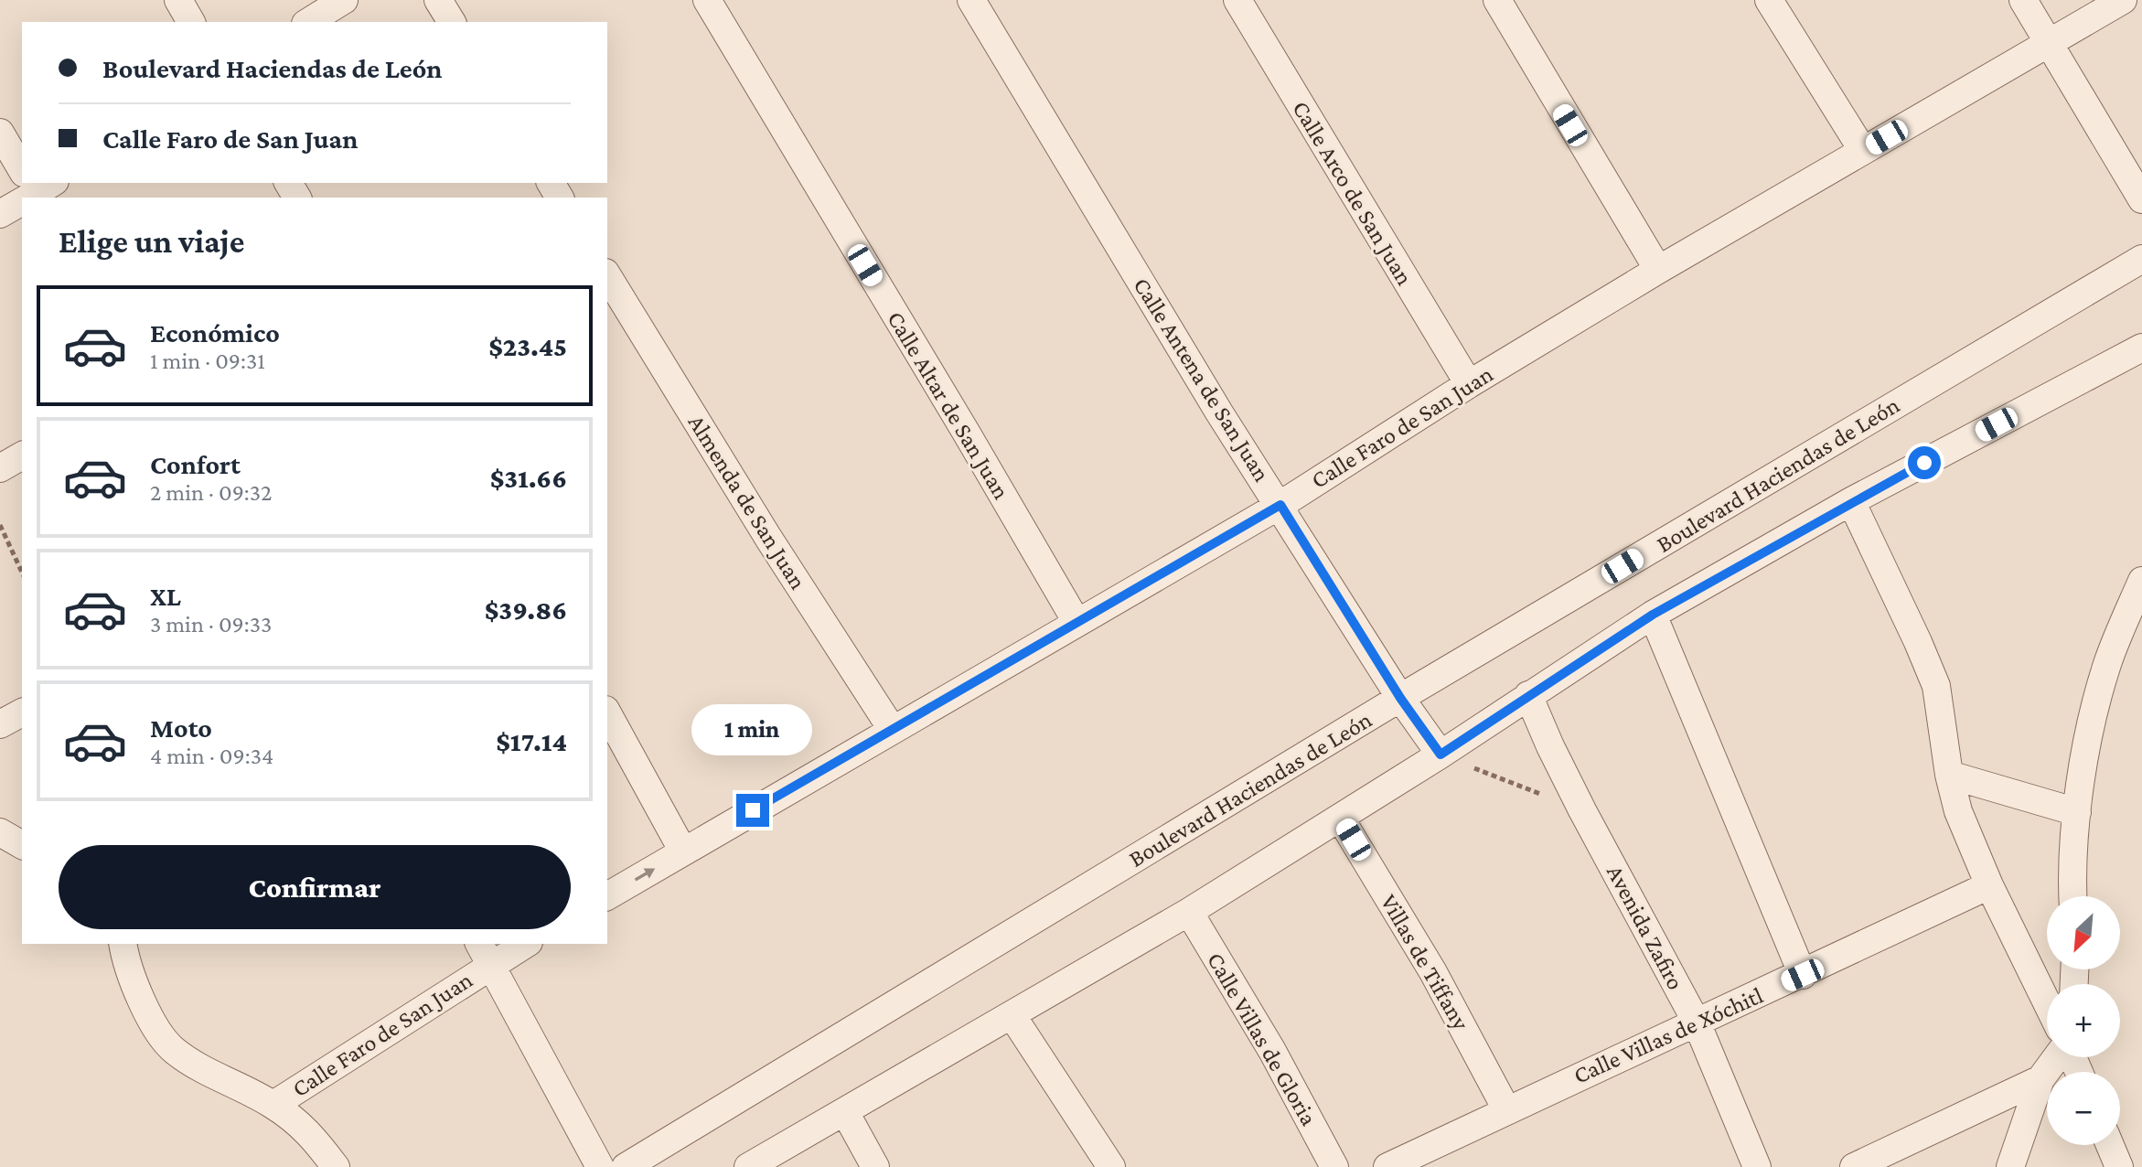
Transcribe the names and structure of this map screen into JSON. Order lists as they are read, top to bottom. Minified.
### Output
{"streets":{"street":["Calle Arco de San Juan","Calle Antena de San Juan","Calle Altar de San Juan","Calle Faro de San Juan","Boulevard Haciendas de León","Almenda de San Juan","Avenida Zafiro","Villas de Tiffany","Calle Villas de Xóchitl","Calle Villas de Gloria"]},"crossings":[["Calle Arco de San Juan","Calle Faro de San Juan"],["Calle Antena de San Juan","Calle Faro de San Juan"],["Calle Antena de San Juan","Boulevard Haciendas de León"],["Calle Altar de San Juan","Calle Faro de San Juan"],["Calle Faro de San Juan","Almenda de San Juan"],["Avenida Zafiro","Calle Villas de Xóchitl"],["Villas de Tiffany","Calle Villas de Xóchitl"]],"north":"bottom left","page":{"banner":["Boulevard Haciendas de León","Calle Faro de San Juan"],"heading":"Elige un viaje","list":[{"name":"Económico","note":"1 min · 09:31","value":"$23.45"},{"name":"Confort","note":"2 min · 09:32","value":"$31.66"},{"name":"XL","note":"3 min · 09:33","value":"$39.86"},{"name":"Moto","note":"4 min · 09:34","value":"$17.14"}],"bubble":"1 min","buttons":"Confirmar","map_buttons":["+","−"]}}
